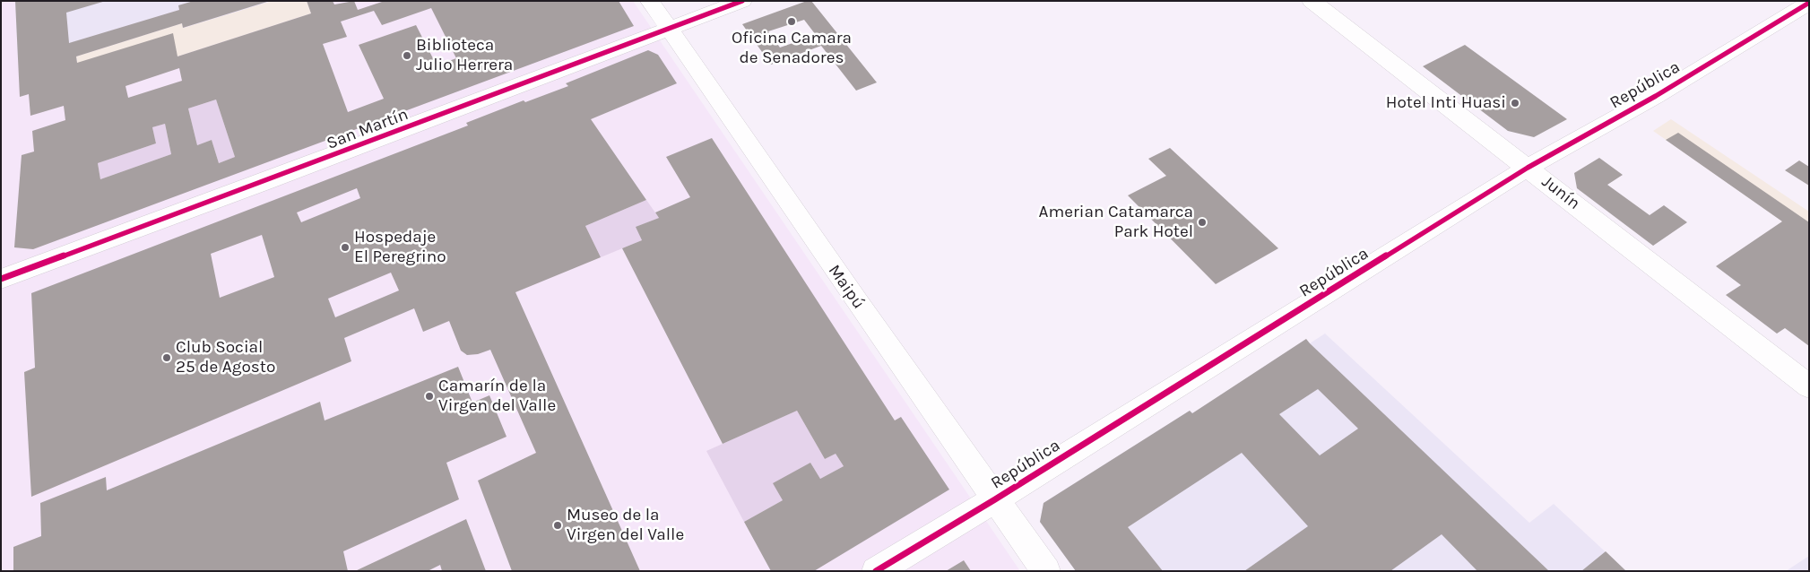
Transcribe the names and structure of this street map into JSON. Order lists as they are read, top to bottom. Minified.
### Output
{"streets":{"street":["República","San Martín","Junín","Maipú"]},"crossings":[["República","Junín"],["República","Maipú"],["San Martín","Maipú"]],"places":["Oficina Camara de Senadores","Biblioteca Julio Herrera","Hotel Inti Huasi","Amerian Catamarca Park Hotel","Hospedaje El Peregrino","Club Social 25 de Agosto","Camarín de la Virgen del Valle","Museo de la Virgen del Valle"]}
